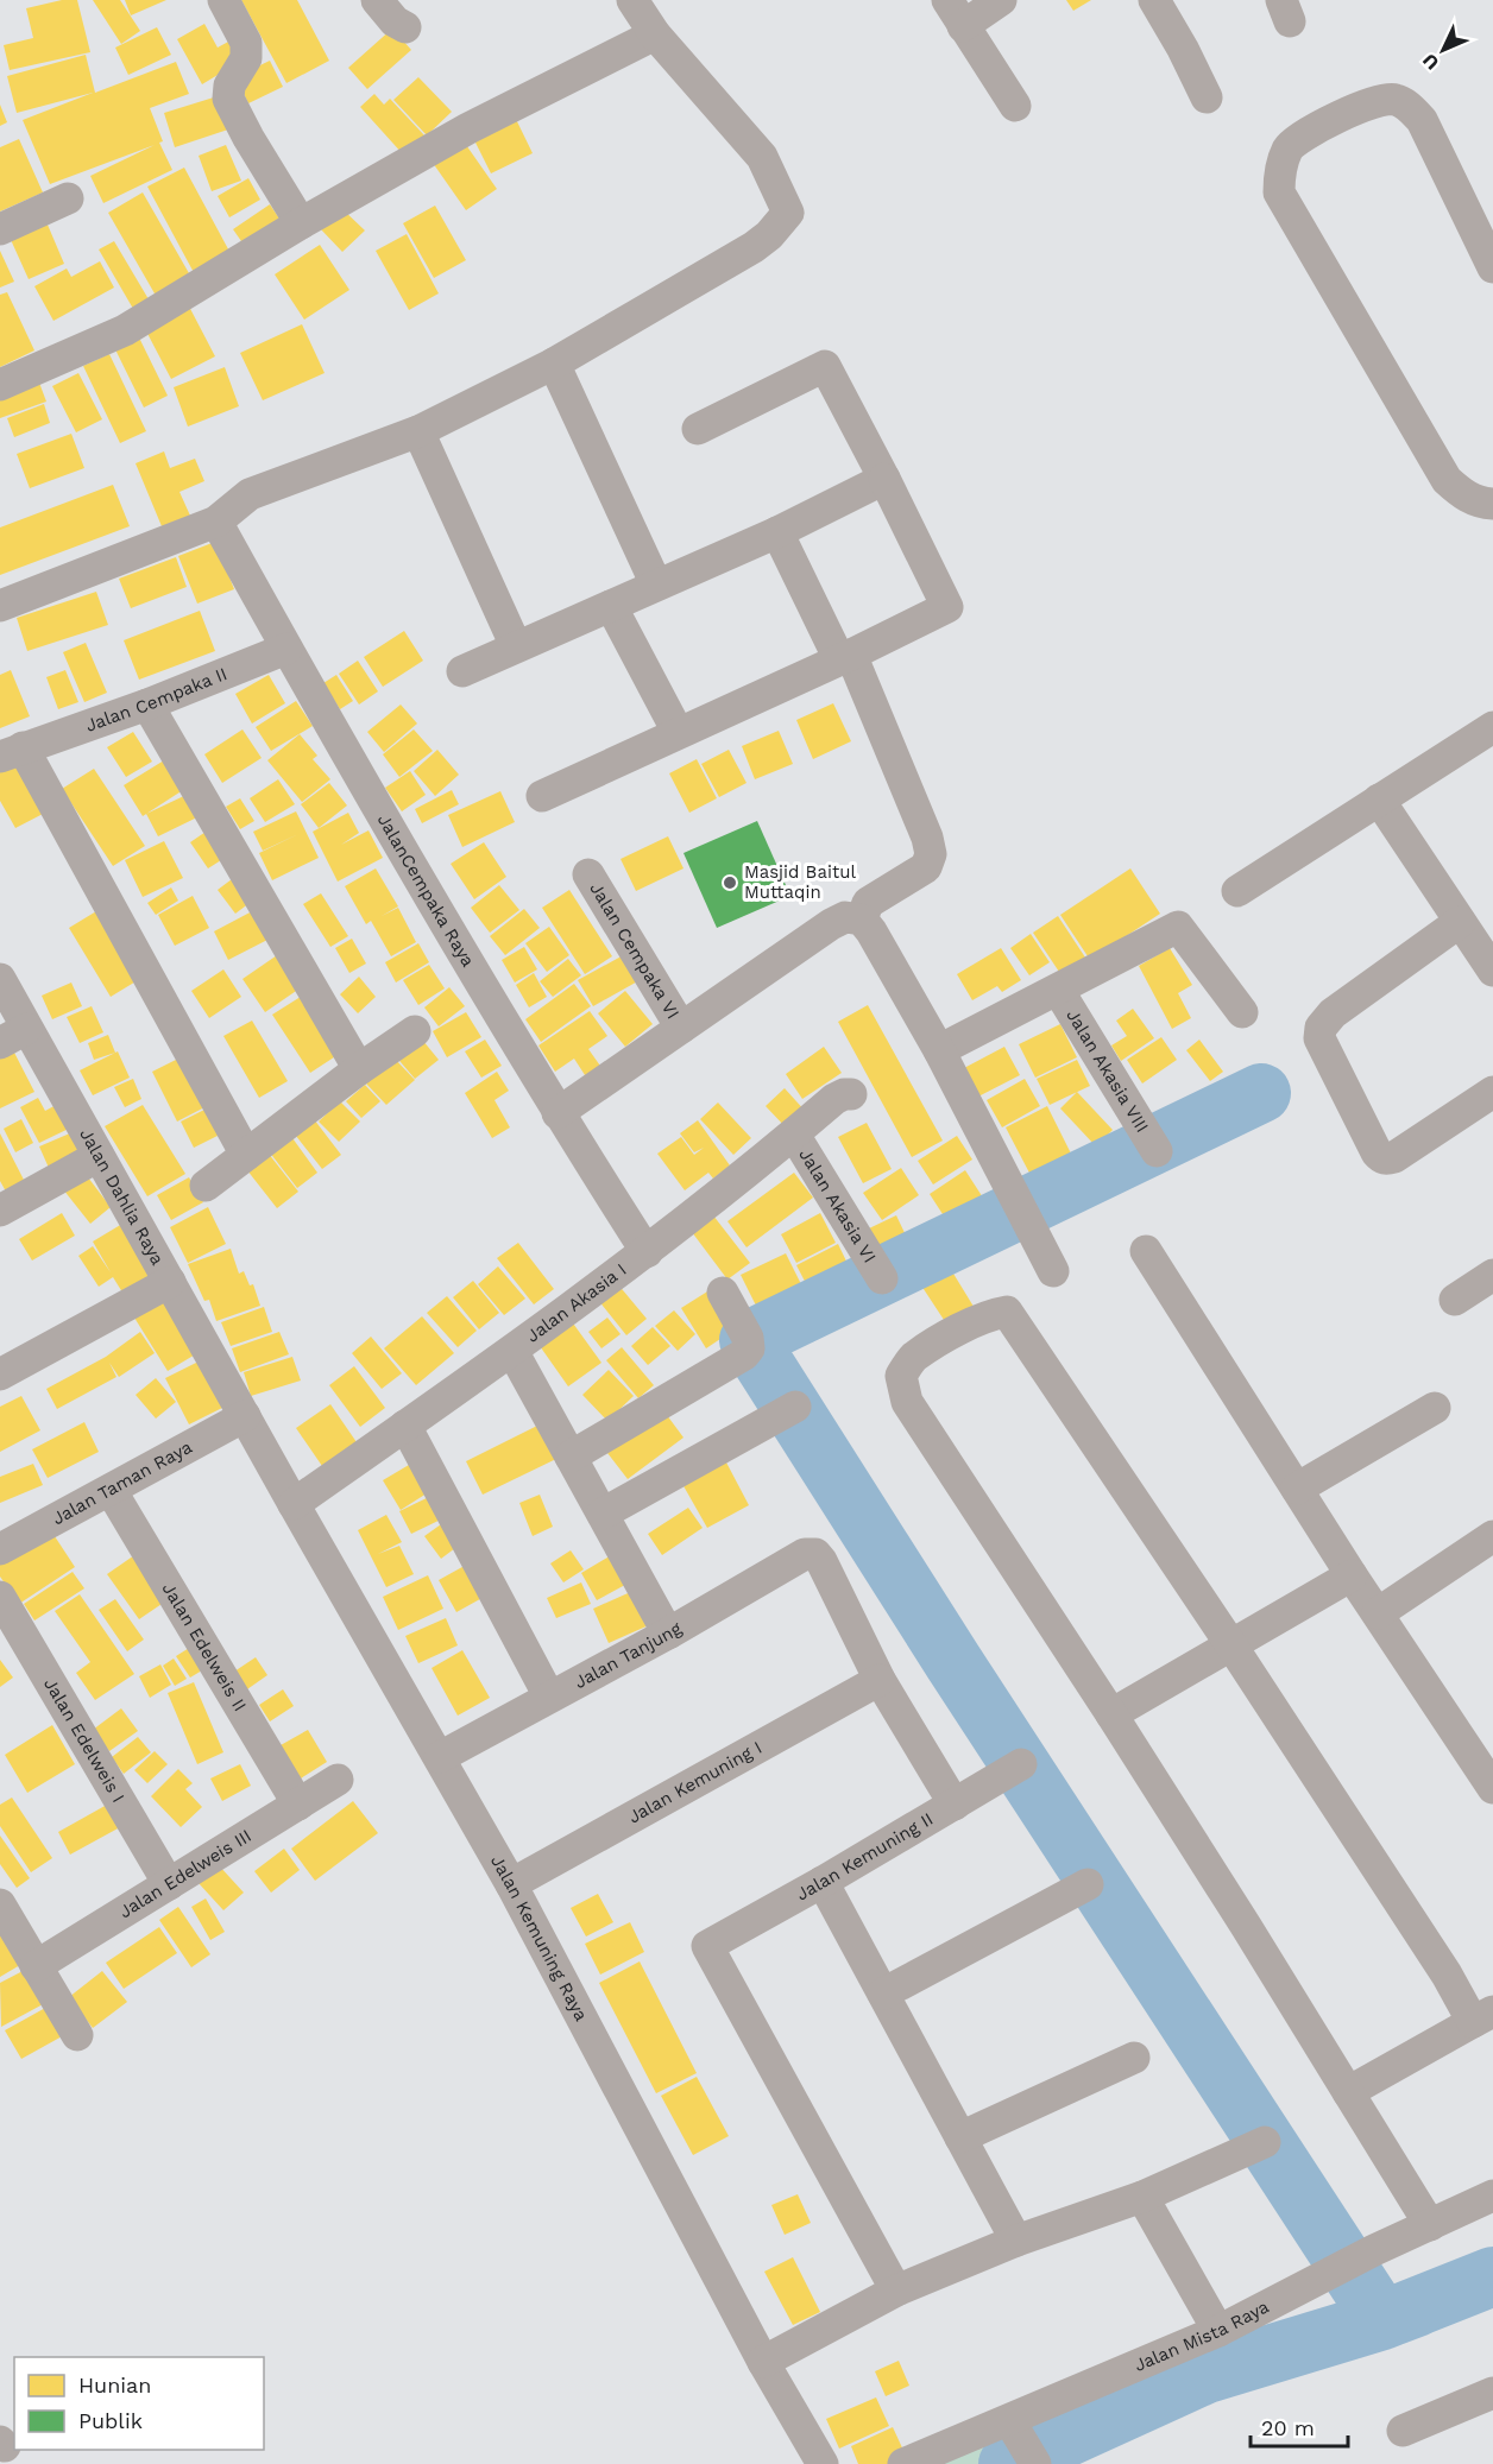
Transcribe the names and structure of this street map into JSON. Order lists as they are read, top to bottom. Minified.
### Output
{"streets":{"street":["Jalan Cempaka II","JalanCempaka Raya","Jalan Cempaka VI","Jalan Akasia VIII","Jalan Dahlia Raya","Jalan Akasia VI","Jalan Akasia I","Jalan Taman Raya","Jalan Edelweis II","Jalan Tanjung","Jalan Edelweis I","Jalan Kemuning I","Jalan Kemuning II","Jalan Edelweis III","Jalan Kemuning Raya","Jalan Mista Raya"]},"crossings":[["Jalan Cempaka II","JalanCempaka Raya"],["JalanCempaka Raya","Jalan Akasia I"],["Jalan Dahlia Raya","Jalan Taman Raya"],["Jalan Dahlia Raya","Jalan Kemuning Raya"],["Jalan Akasia VI","Jalan Akasia I"],["Jalan Akasia I","Jalan Kemuning Raya"],["Jalan Taman Raya","Jalan Edelweis II"],["Jalan Taman Raya","Jalan Kemuning Raya"],["Jalan Edelweis II","Jalan Edelweis III"],["Jalan Tanjung","Jalan Kemuning I"],["Jalan Tanjung","Jalan Kemuning Raya"],["Jalan Edelweis I","Jalan Edelweis III"],["Jalan Kemuning I","Jalan Kemuning Raya"]],"places":["Masjid Baitul Muttaqin"],"legend":["Hunian","Publik"],"scale_bar":"20 m","north":"bottom left"}
